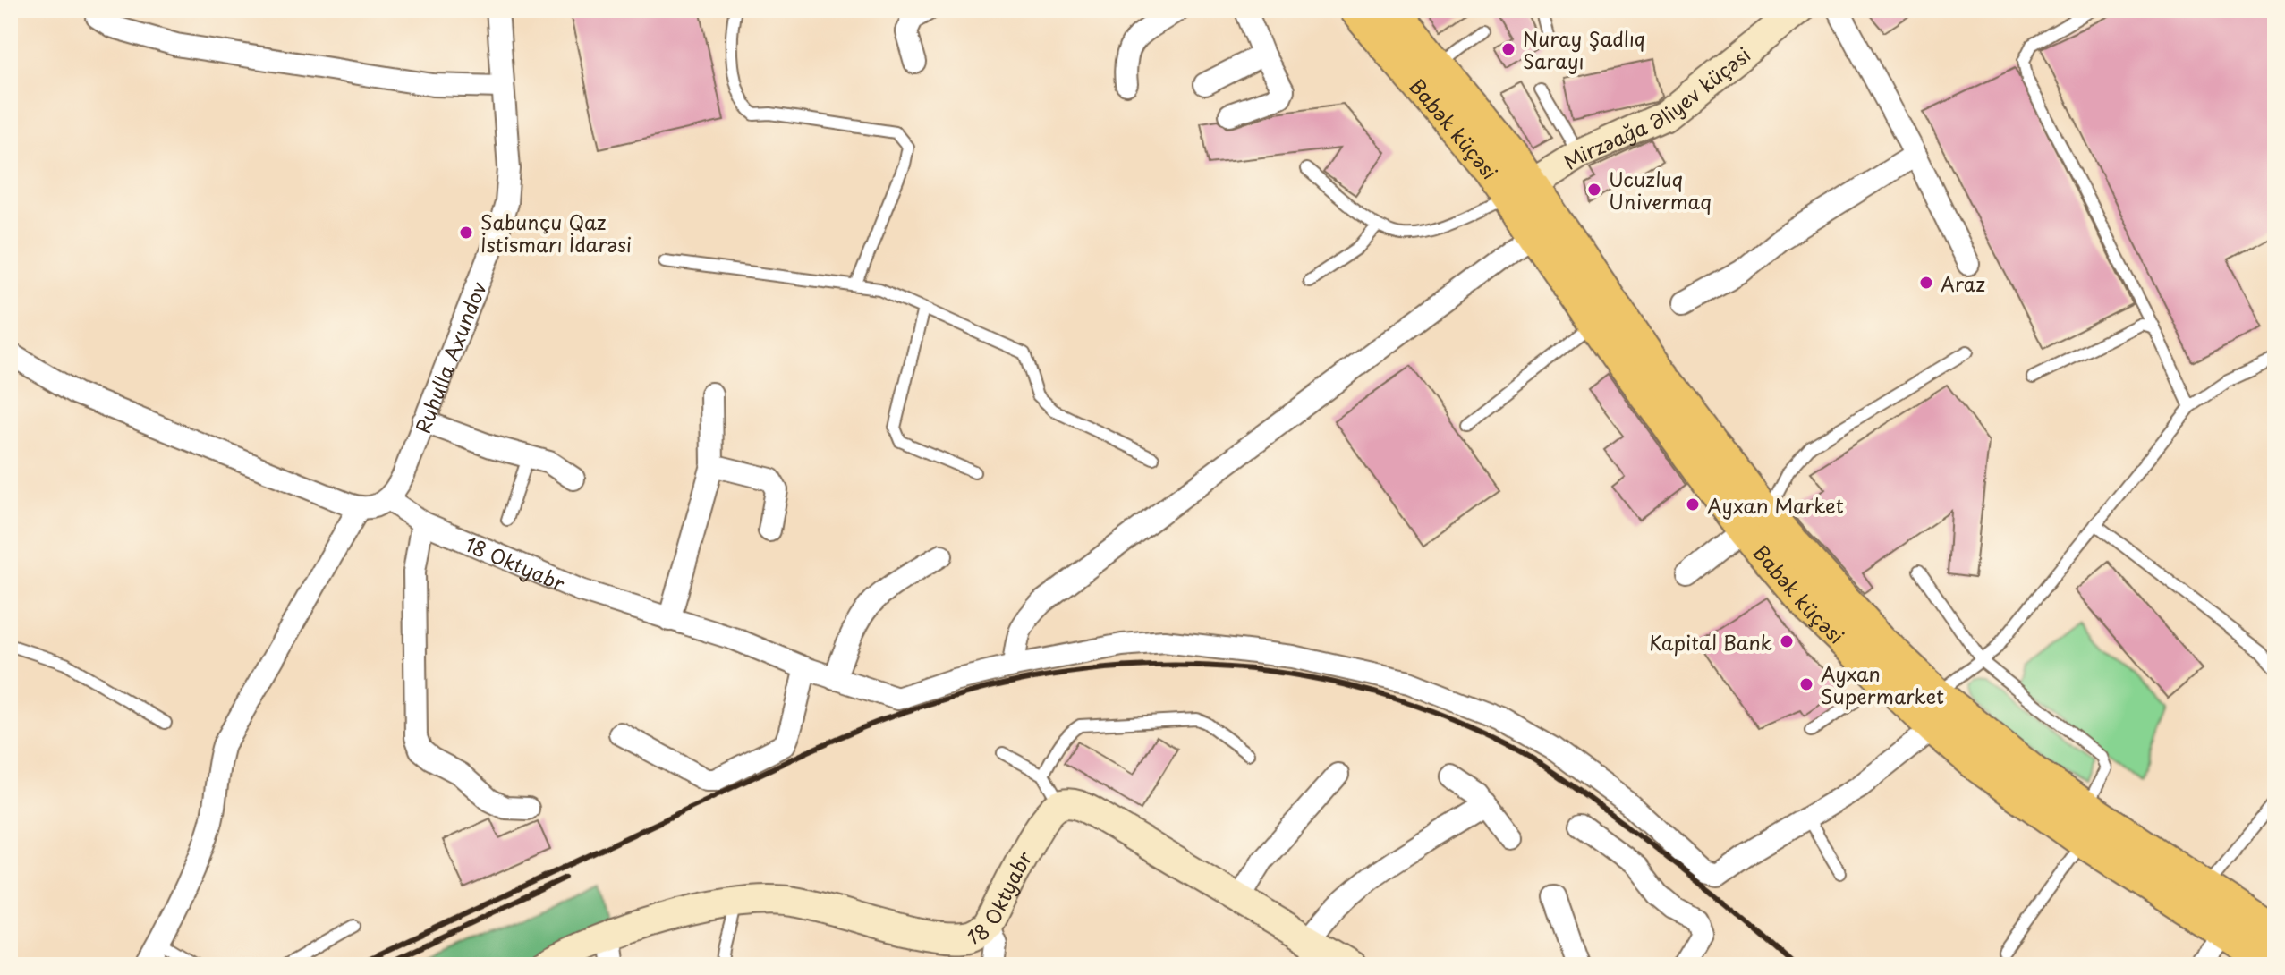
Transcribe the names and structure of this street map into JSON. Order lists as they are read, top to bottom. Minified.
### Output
{"streets":{"main road":["Babək küçəsi"],"street":["Mirzəağa Əliyev küçəsi","Ruhulla Axundov","18 Oktyabr"]},"crossings":[["Mirzəağa Əliyev küçəsi","Babək küçəsi"],["Babək küçəsi","18 Oktyabr"],["Ruhulla Axundov","18 Oktyabr"]],"places":["Nuray Şadlıq Sarayı","Ucuzluq Univermaq","Sabunçu Qaz İstismarı İdarəsi","Araz","Ayxan Market","Kapital Bank","Ayxan Supermarket"]}
